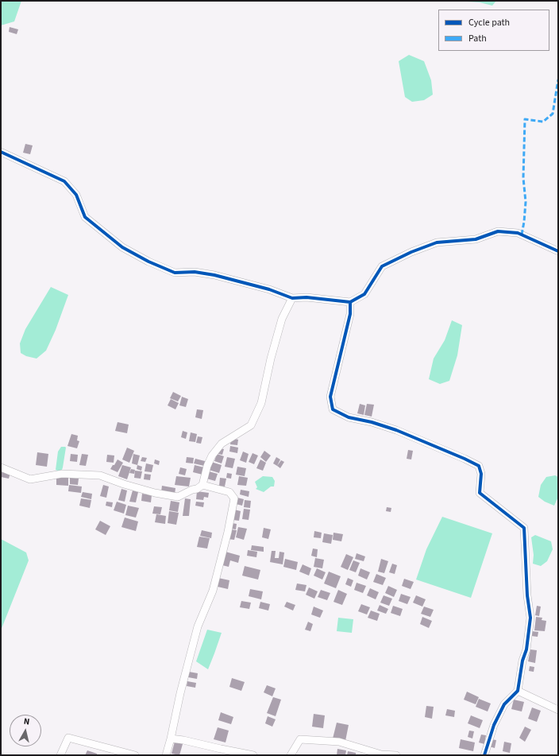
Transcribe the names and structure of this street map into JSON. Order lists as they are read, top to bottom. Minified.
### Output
{"legend":["Cycle path","Path"],"north":"top"}
